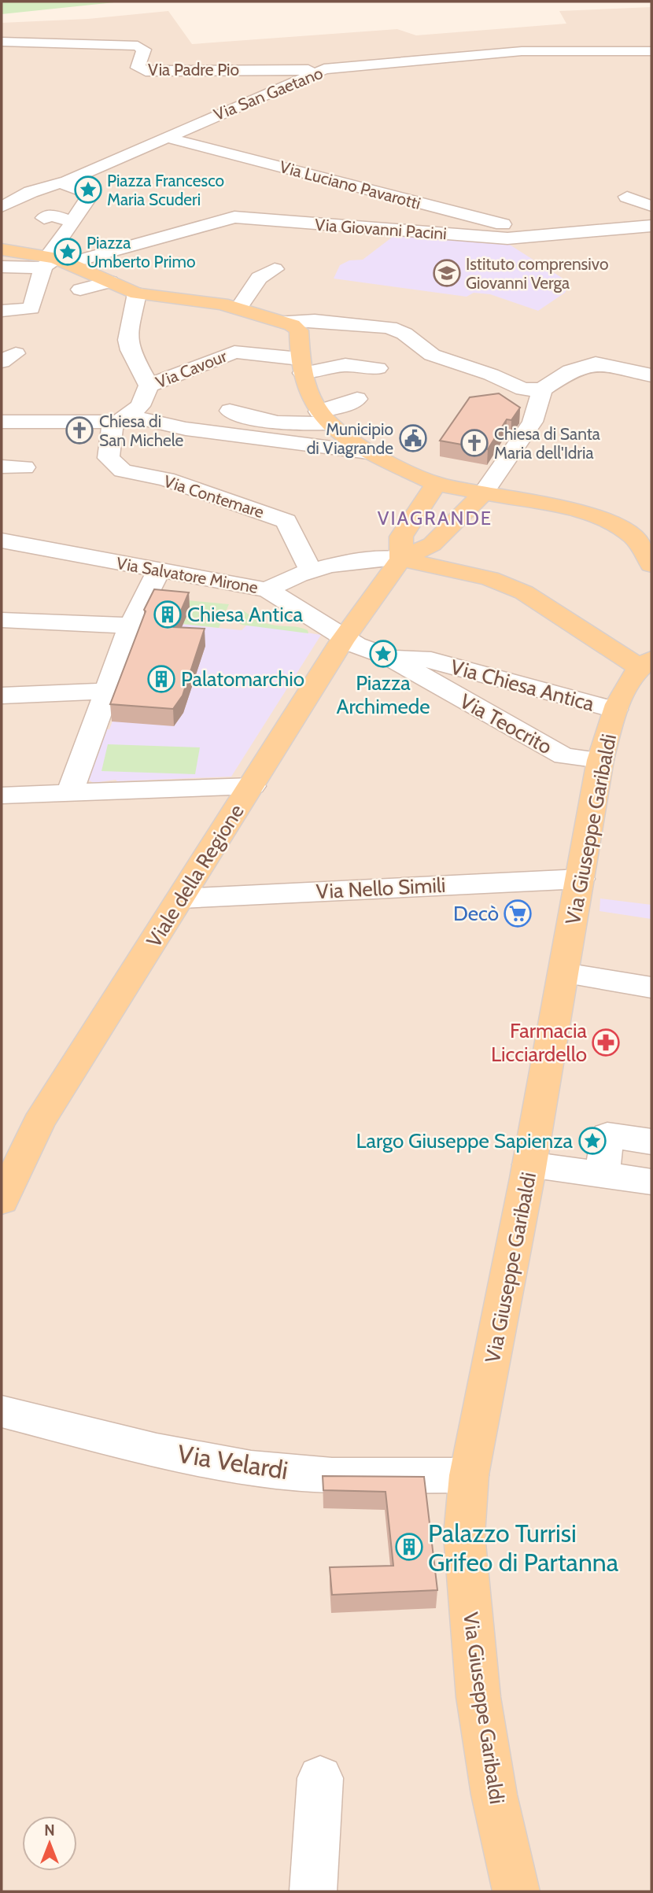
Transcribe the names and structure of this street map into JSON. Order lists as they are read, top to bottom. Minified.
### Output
{"streets":{"main road":["Via Giuseppe Garibaldi","Viale della Regione"],"street":["Via Padre Pio","Via San Gaetano","Via Luciano Pavarotti","Via Giovanni Pacini","Via Cavour","Via Contemare","Via Salvatore Mirone","Via Chiesa Antica","Via Teocrito","Via Nello Simili","Via Velardi"]},"crossings":[["Via Padre Pio","Via San Gaetano"],["Via San Gaetano","Via Luciano Pavarotti"],["Via Luciano Pavarotti","Via Giovanni Pacini"],["Via Contemare","Via Salvatore Mirone"],["Via Salvatore Mirone","Viale della Regione"],["Via Chiesa Antica","Via Teocrito"],["Via Chiesa Antica","Via Giuseppe Garibaldi"],["Via Teocrito","Via Giuseppe Garibaldi"],["Via Giuseppe Garibaldi","Via Nello Simili"],["Via Giuseppe Garibaldi","Via Velardi"],["Viale della Regione","Via Nello Simili"]],"districts":["VIAGRANDE"],"places":{"place":["Piazza Francesco Maria Scuderi","Piazza Umberto Primo","Piazza Archimede","Largo Giuseppe Sapienza"],"school or university":["Istituto comprensivo Giovanni Verga"],"church":["Chiesa di San Michele","Chiesa di Santa Maria dell'Idria"],"public building":["Municipio di Viagrande"],"building":["Chiesa Antica","Palatomarchio","Palazzo Turrisi Grifeo di Partanna"],"supermarket":["Decò"],"pharmacy":["Farmacia Licciardello"]},"north":"top"}
